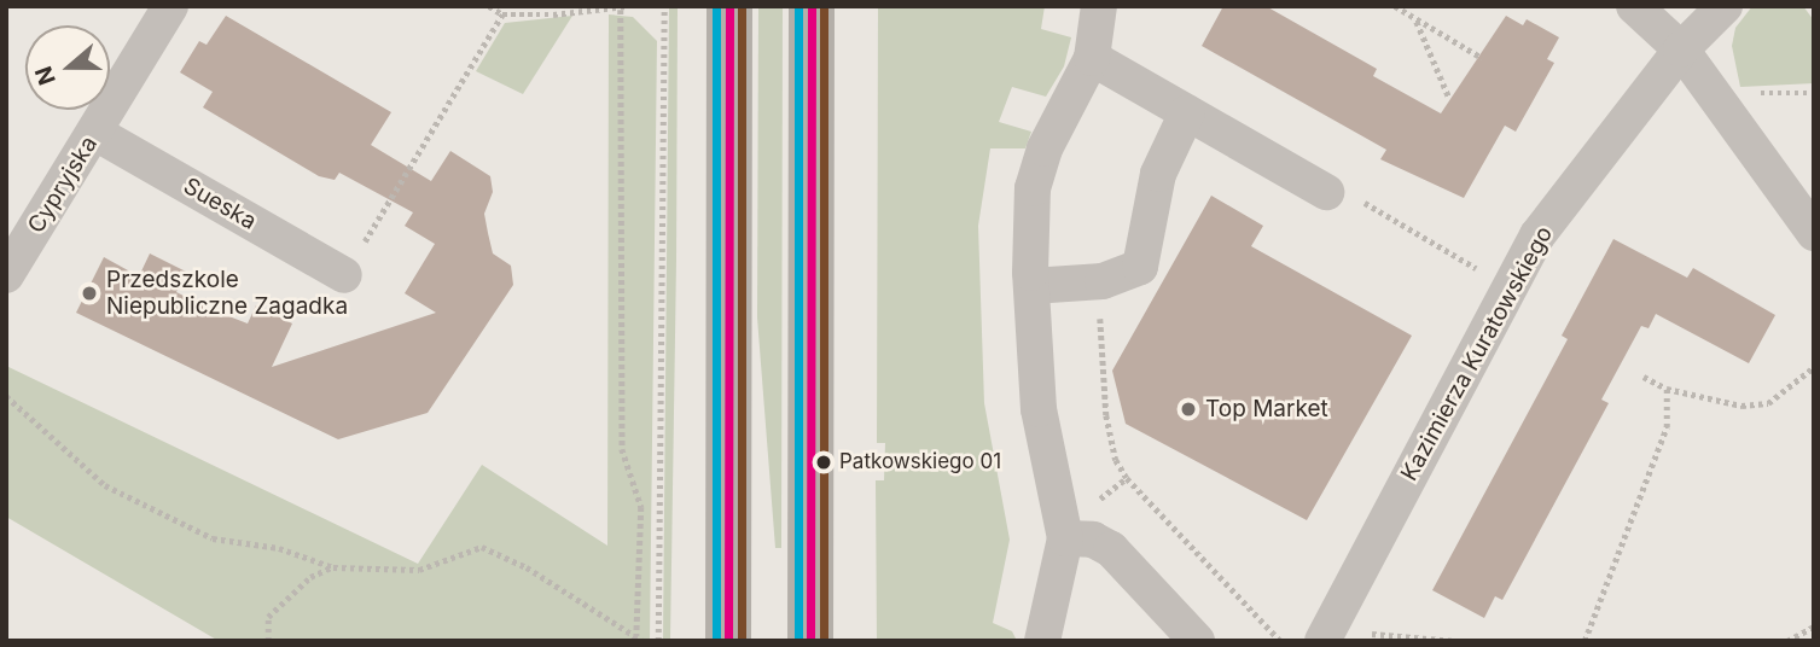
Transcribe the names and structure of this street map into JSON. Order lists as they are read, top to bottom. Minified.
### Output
{"streets":{"street":["Cypryjska","Sueska","Kazimierza Kuratowskiego"]},"crossings":[["Cypryjska","Sueska"]],"places":["Przedszkole Niepubliczne Zagadka","Top Market","Patkowskiego 01"],"north":"left"}
